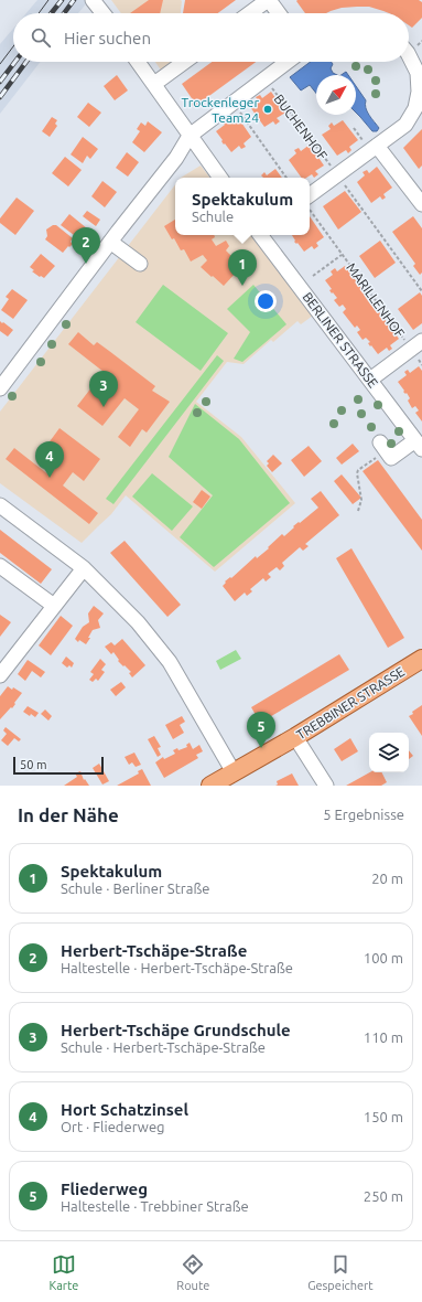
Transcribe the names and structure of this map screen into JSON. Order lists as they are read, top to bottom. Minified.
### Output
{"streets":{"main road":["TREBBINER STRASSE"],"street":["BERLINER STRASSE"],"path":["BUCHENHOF","MARILLENHOF"]},"places":["Trockenleger Team24"],"scale_bar":"50 m","north":"top right","page":{"search":"Hier suchen","popup":["Spektakulum","Schule"],"pins":["2","1","3","4","5"],"scale":"50 m","heading":["In der Nähe","5 Ergebnisse"],"list":[{"mark":"1","name":"Spektakulum","note":"Schule · Berliner Straße","value":"20 m"},{"mark":"2","name":"Herbert-Tschäpe-Straße","note":"Haltestelle · Herbert-Tschäpe-Straße","value":"100 m"},{"mark":"3","name":"Herbert-Tschäpe Grundschule","note":"Schule · Herbert-Tschäpe-Straße","value":"110 m"},{"mark":"4","name":"Hort Schatzinsel","note":"Ort · Fliederweg","value":"150 m"},{"mark":"5","name":"Fliederweg","note":"Haltestelle · Trebbiner Straße","value":"250 m"}],"nav":["Karte","Route","Gespeichert"]}}
